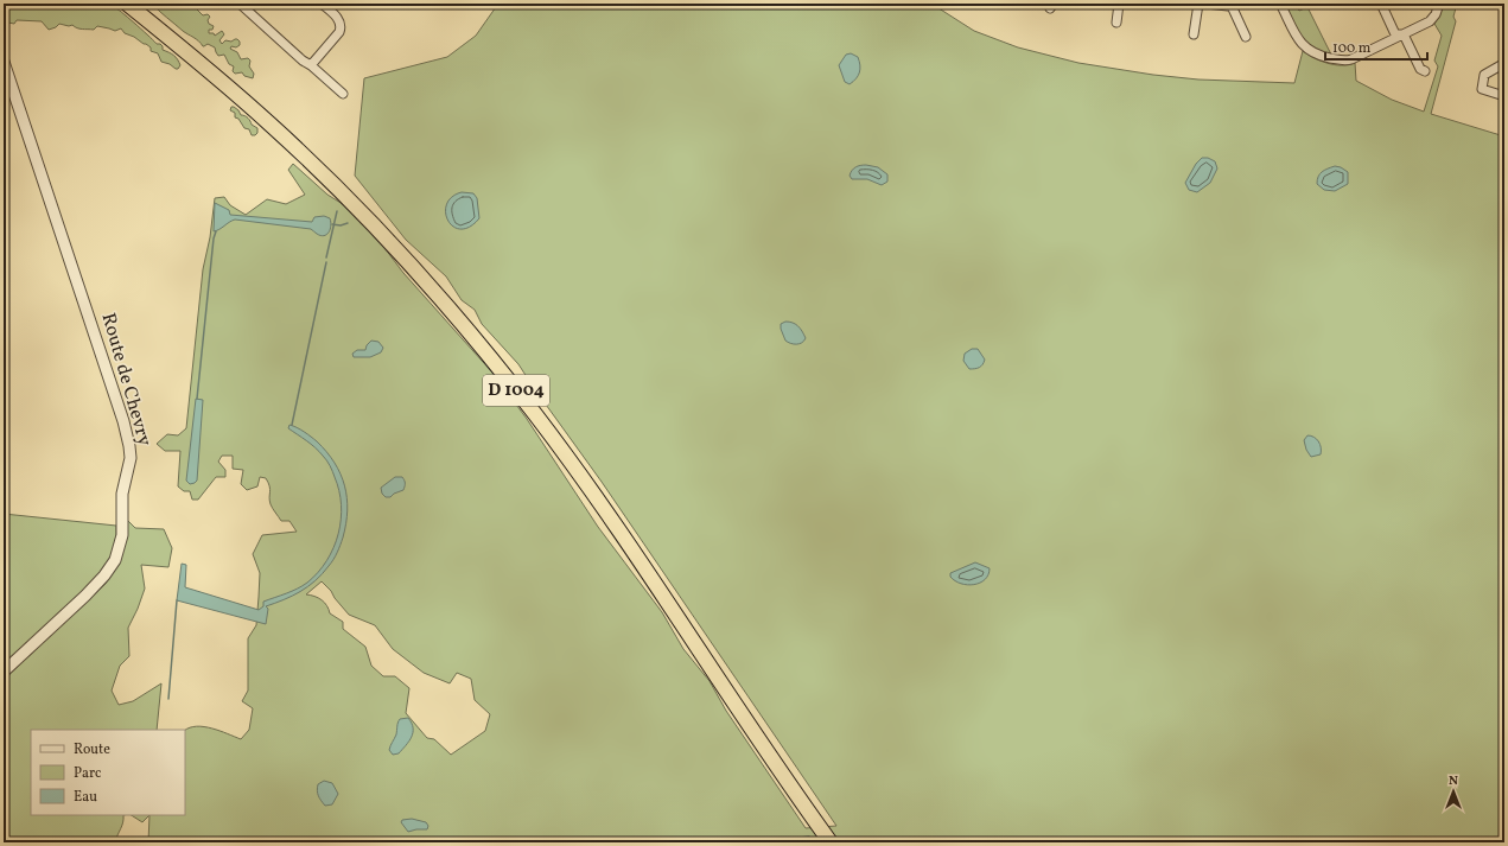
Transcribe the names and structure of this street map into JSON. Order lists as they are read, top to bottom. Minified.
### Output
{"streets":{"highway":["D 1004"],"street":["Route de Chevry"]},"legend":["Route","Parc","Eau"],"scale_bar":"100 m","north":"top"}
